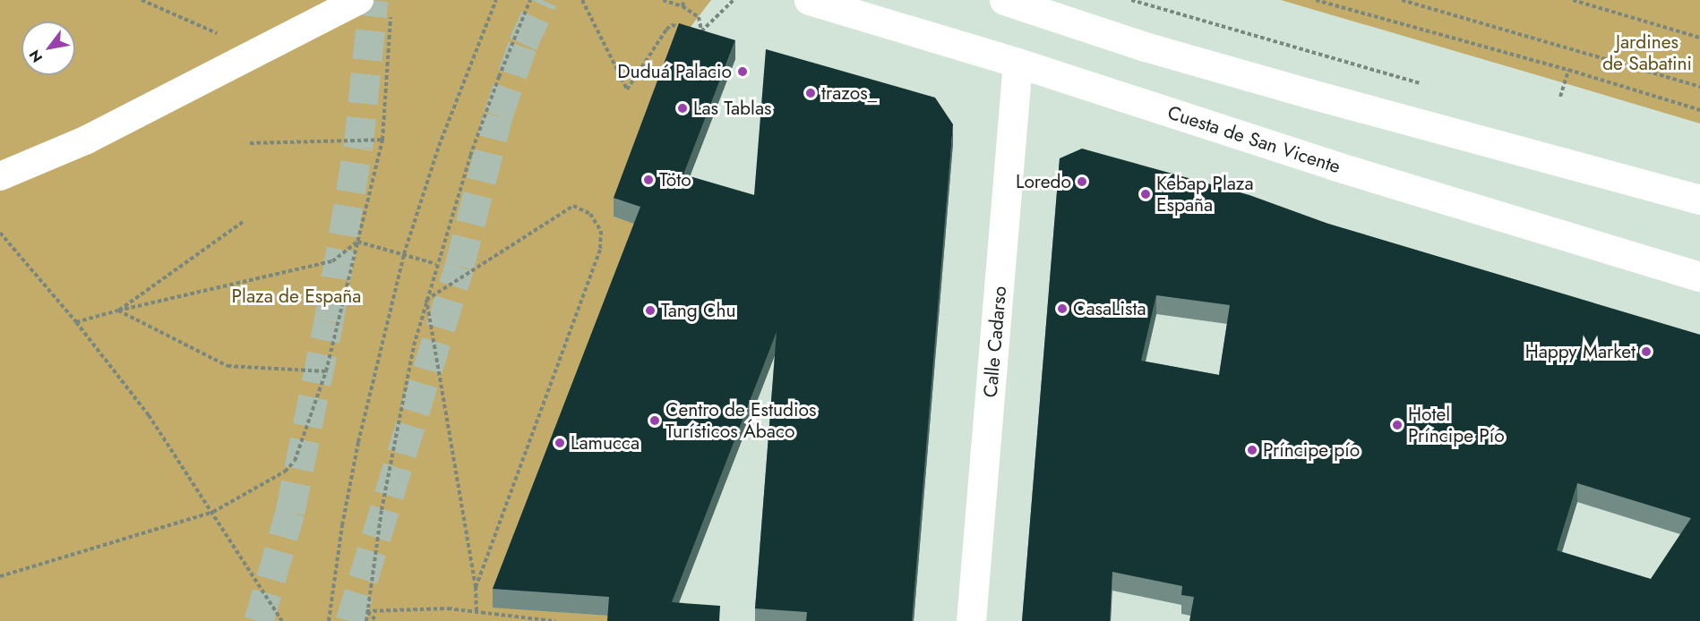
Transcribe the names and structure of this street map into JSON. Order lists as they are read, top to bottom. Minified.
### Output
{"streets":{"main road":["Cuesta de San Vicente","Calle Cadarso"]},"crossings":[["Cuesta de San Vicente","Calle Cadarso"]],"parks":["Jardines de Sabatini","Plaza de España"],"places":["Duduá Palacio","trazos_","Las Tablas","Töto","Loredo","Kebap Plaza España","CasaLista","Tang Chu","Happy Market","Centro de Estudios Turísticos Ábaco","Hotel Príncipe Pío","Lamucca","Príncipe pío"],"north":"bottom left"}
